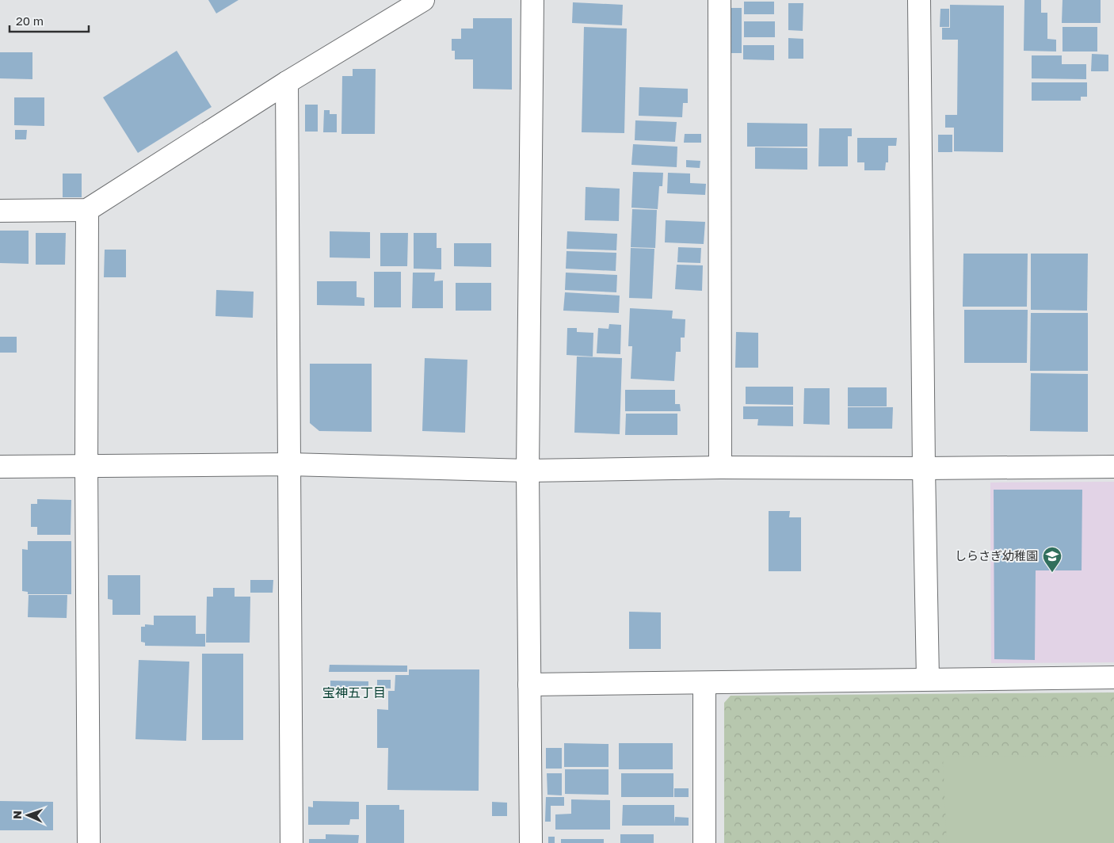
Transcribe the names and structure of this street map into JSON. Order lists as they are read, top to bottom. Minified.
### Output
{"districts":["宝神五丁目"],"places":{"school or university":["しらさぎ幼稚園"]},"scale_bar":"20 m","north":"left"}
